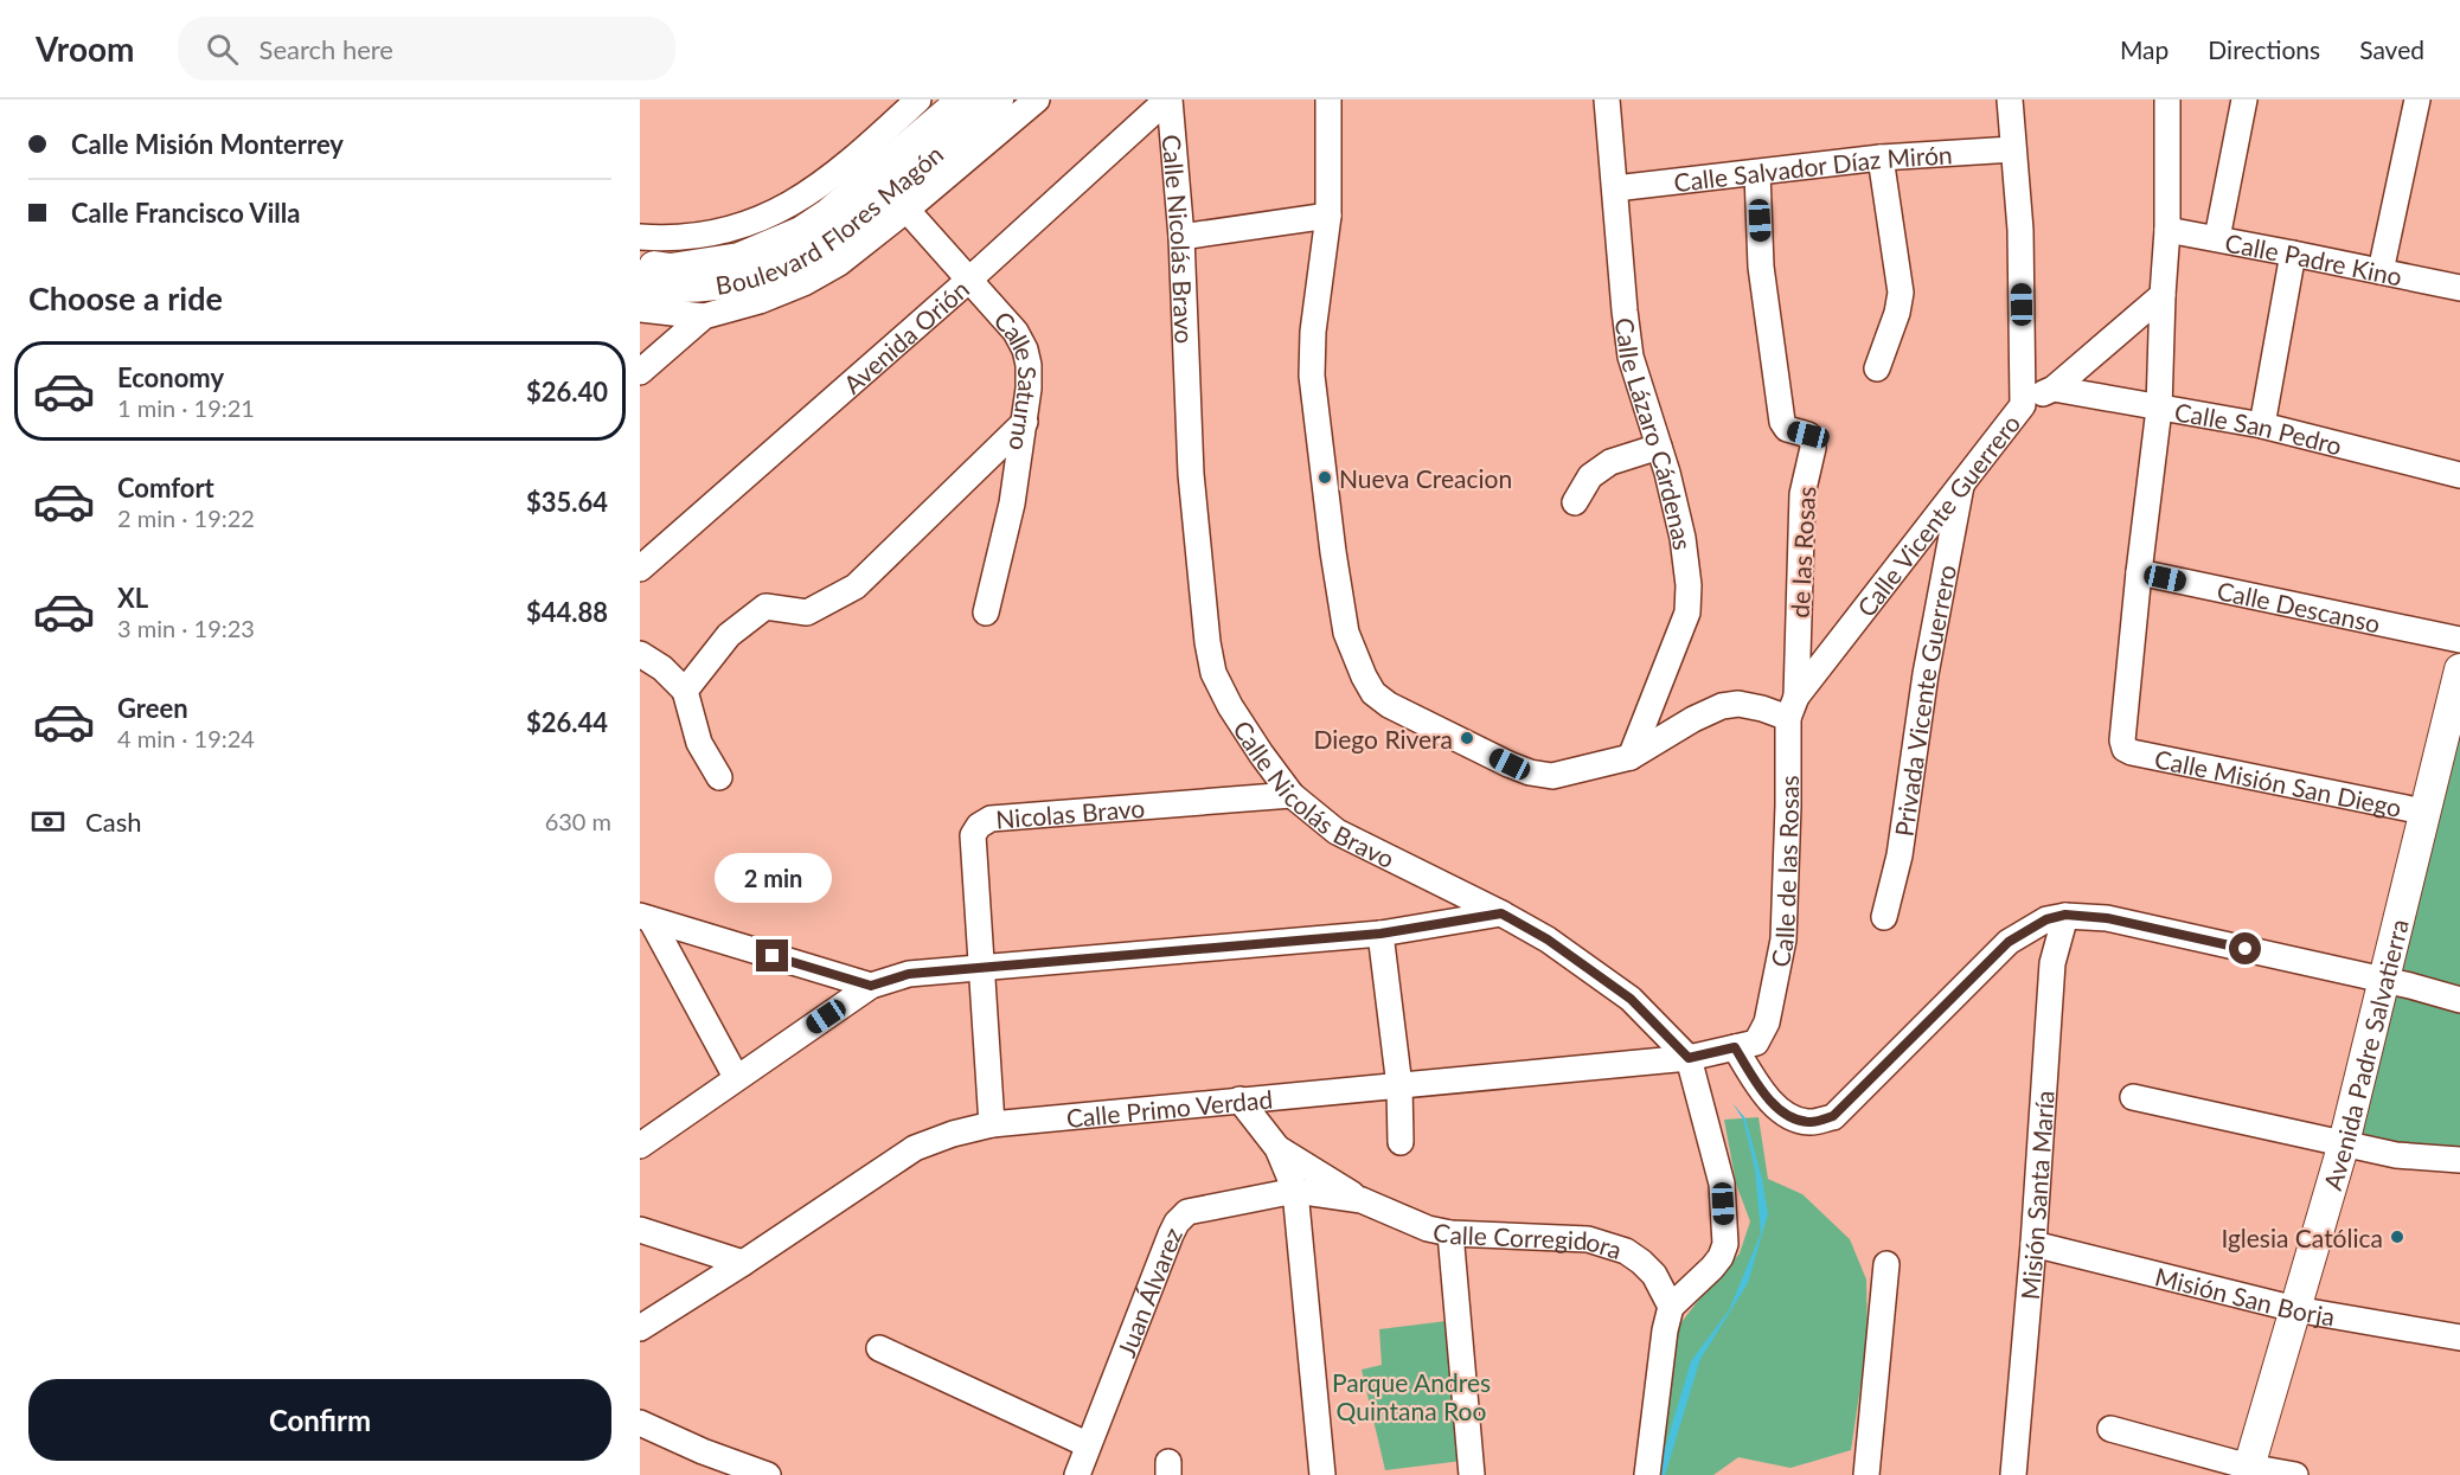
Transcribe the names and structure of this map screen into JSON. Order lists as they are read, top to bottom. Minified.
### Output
{"streets":{"main road":["Boulevard Flores Magón","Avenida Padre Salvatierra"],"street":["Calle Salvador Díaz Mirón","Calle Nicolás Bravo","Calle Padre Kino","Avenida Orión","Calle Saturno","Calle San Pedro","Calle Lázaro Cárdenas","Calle Vicente Guerrero","de las Rosas","Calle Descanso","Privada Vicente Guerrero","Calle Misión San Diego","Nicolas Bravo","Calle de las Rosas","Calle Primo Verdad","Misión Santa María","Calle Corregidora","Juan Álvarez","Misión San Borja"]},"crossings":[["Calle Salvador Díaz Mirón","Calle Lázaro Cárdenas"],["Calle Salvador Díaz Mirón","Calle Vicente Guerrero"],["Calle Salvador Díaz Mirón","de las Rosas"],["Boulevard Flores Magón","Calle Saturno"],["Calle Nicolás Bravo","Avenida Orión"],["Calle Nicolás Bravo","Nicolas Bravo"],["Calle Nicolás Bravo","Calle Primo Verdad"],["Calle Nicolás Bravo","Calle Corregidora"],["Avenida Orión","Calle Saturno"],["Calle Vicente Guerrero","de las Rosas"],["Calle Vicente Guerrero","Privada Vicente Guerrero"],["Calle Vicente Guerrero","Calle de las Rosas"],["de las Rosas","Calle de las Rosas"],["Calle Descanso","Calle Misión San Diego"],["Calle Misión San Diego","Avenida Padre Salvatierra"],["Nicolas Bravo","Calle Primo Verdad"],["Calle de las Rosas","Calle Primo Verdad"],["Avenida Padre Salvatierra","Misión San Borja"],["Calle Primo Verdad","Calle Corregidora"],["Misión Santa María","Misión San Borja"],["Calle Corregidora","Juan Álvarez"]],"parks":["Parque Andres Quintana Roo"],"places":["Nueva Creacion","Diego Rivera","Iglesia Católica"],"page":{"header":"Vroom","search":"Search here","nav":["Map","Directions","Saved"],"banner":["Calle Misión Monterrey","Calle Francisco Villa"],"heading":"Choose a ride","list":[{"name":"Economy","note":"1 min · 19:21","value":"$26.40"},{"name":"Comfort","note":"2 min · 19:22","value":"$35.64"},{"name":"XL","note":"3 min · 19:23","value":"$44.88"},{"name":"Green","note":"4 min · 19:24","value":"$26.44"}],"pay":["Cash","630 m"],"bubble":"2 min","buttons":"Confirm"}}
